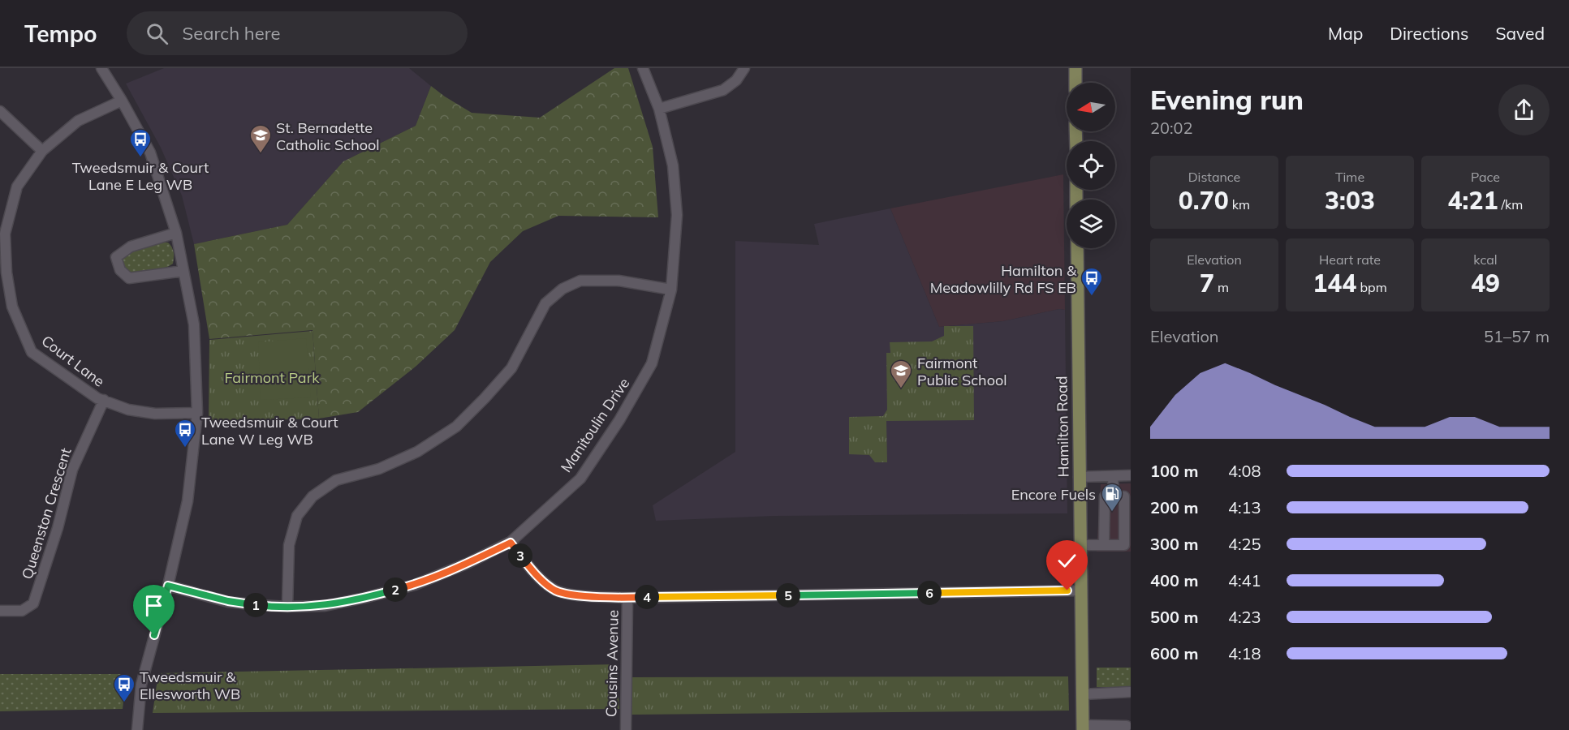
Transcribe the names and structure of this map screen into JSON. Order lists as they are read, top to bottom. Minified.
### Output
{"streets":{"main road":["Hamilton Road"],"street":["Court Lane","Manitoulin Drive","Queenston Crescent","Cousins Avenue"]},"crossings":[["Court Lane","Queenston Crescent"]],"parks":["Fairmont Park"],"places":{"school or university":["St. Bernadette Catholic School","Fairmont Public School"],"bus stop":["Tweedsmuir & Court Lane E Leg WB","Hamilton & Meadowlilly Rd FS EB","Tweedsmuir & Court Lane W Leg WB","Tweedsmuir & Ellesworth WB"],"fuel station":["Encore Fuels"]},"north":"left","page":{"header":"Tempo","search":"Search here","nav":["Map","Directions","Saved"],"heading":["Evening run","20:02"],"stats":[["Distance","0.70 km"],["Time","3:03"],["Pace","4:21 /km"],["Elevation","7 m"],["Heart rate","144 bpm"],["kcal","49"]],"chart":["Elevation","51–57 m"],"list":[{"name":"100 m","note":"4:08"},{"name":"200 m","note":"4:13"},{"name":"300 m","note":"4:25"},{"name":"400 m","note":"4:41"},{"name":"500 m","note":"4:23"},{"name":"600 m","note":"4:18"}],"pins":["3","2","6","5","4","1"]}}
